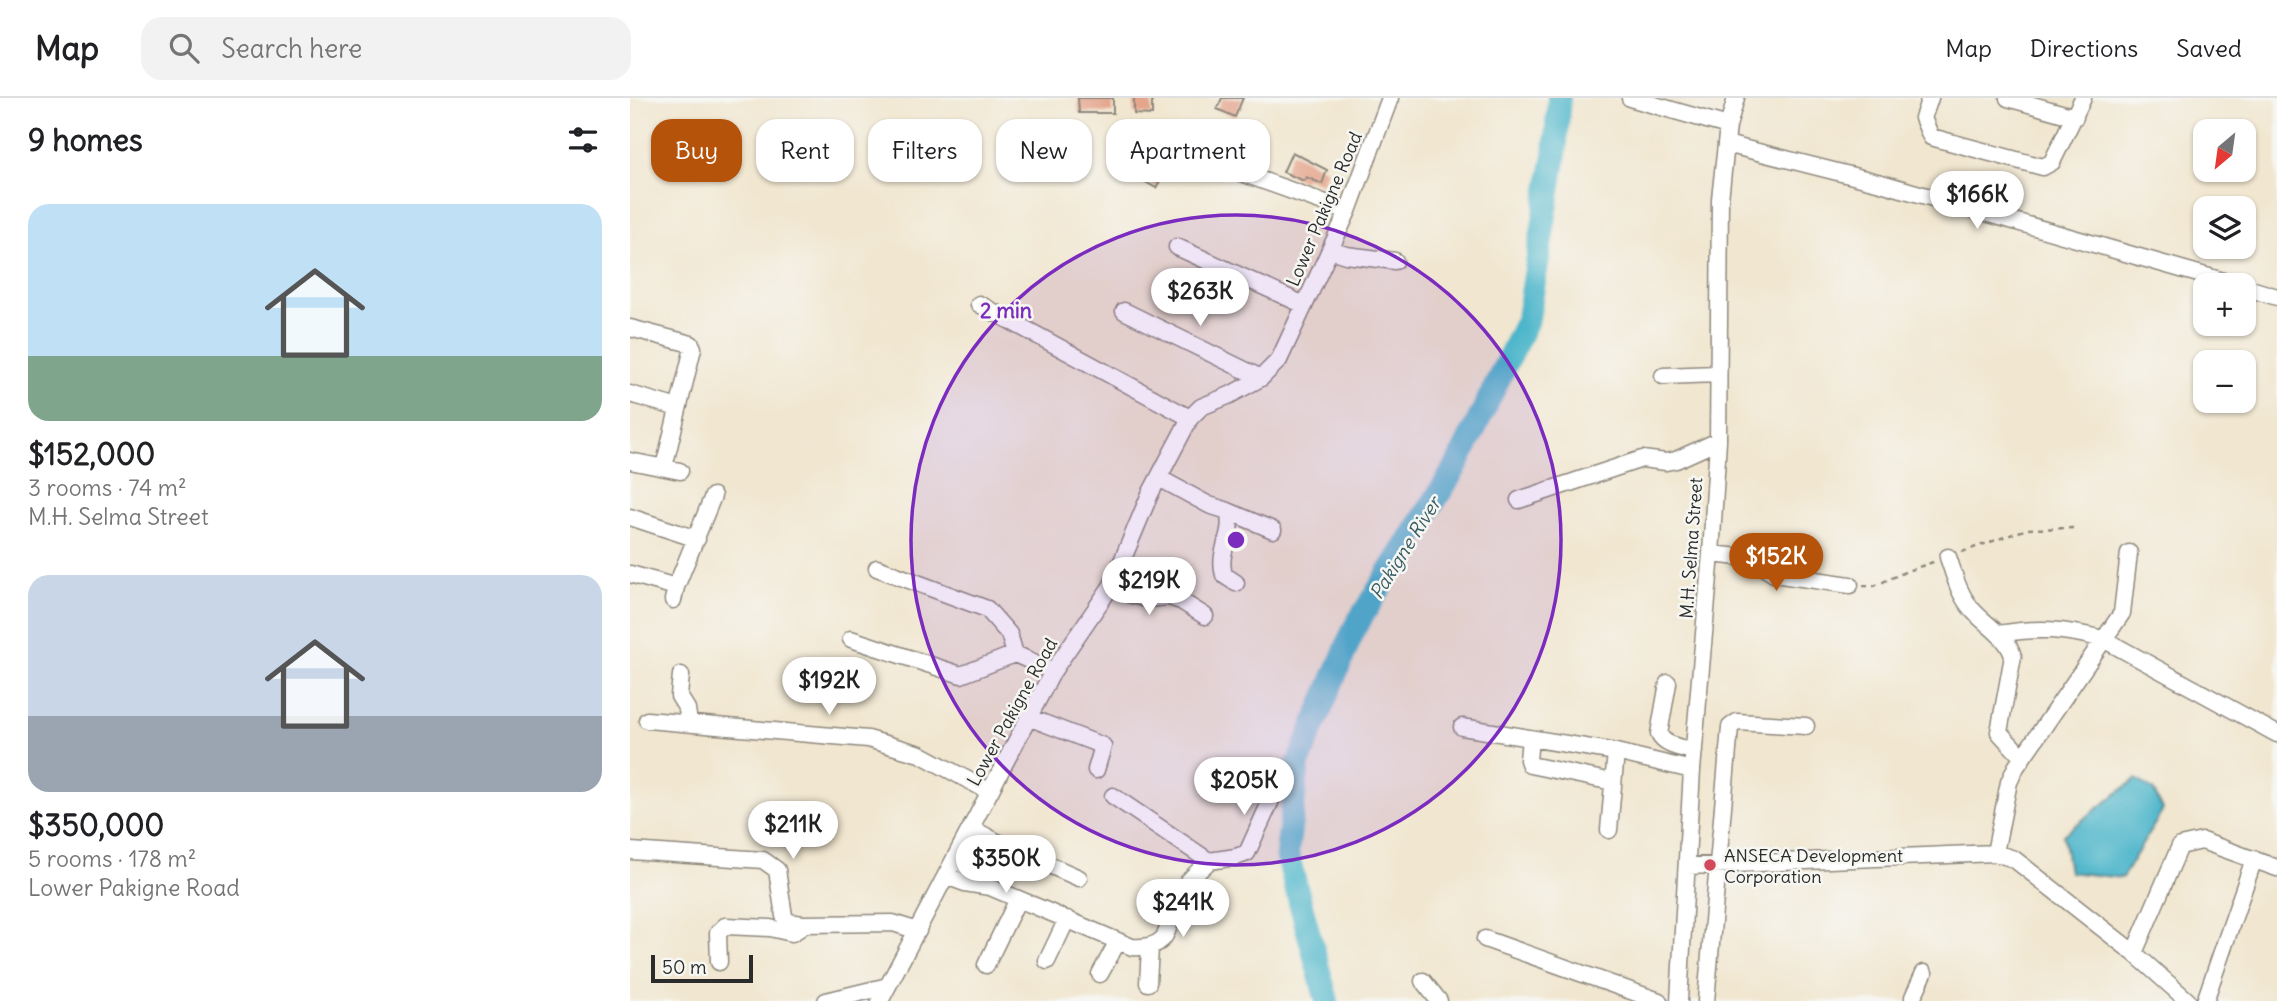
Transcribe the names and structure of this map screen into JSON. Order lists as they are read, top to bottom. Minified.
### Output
{"streets":{"street":["Lower Pakigne Road","M.H. Selma Street"]},"water":["Pakigne River"],"places":["ANSECA Development Corporation"],"scale_bar":"50 m","north":"bottom left","page":{"header":"Map","search":"Search here","nav":["Map","Directions","Saved"],"heading":"9 homes","map_buttons":["+","−"],"chip":["Buy","Rent","Filters","New","Apartment"],"price":["$166K","$263K","$152K","$219K","$192K","$205K","$211K","$350K","$241K"],"list":[{"name":"$152,000","note":"3 rooms · 74 m² · M.H. Selma Street"},{"name":"$350,000","note":"5 rooms · 178 m² · Lower Pakigne Road"}],"scale":"50 m"},"rings":["2 min"]}
